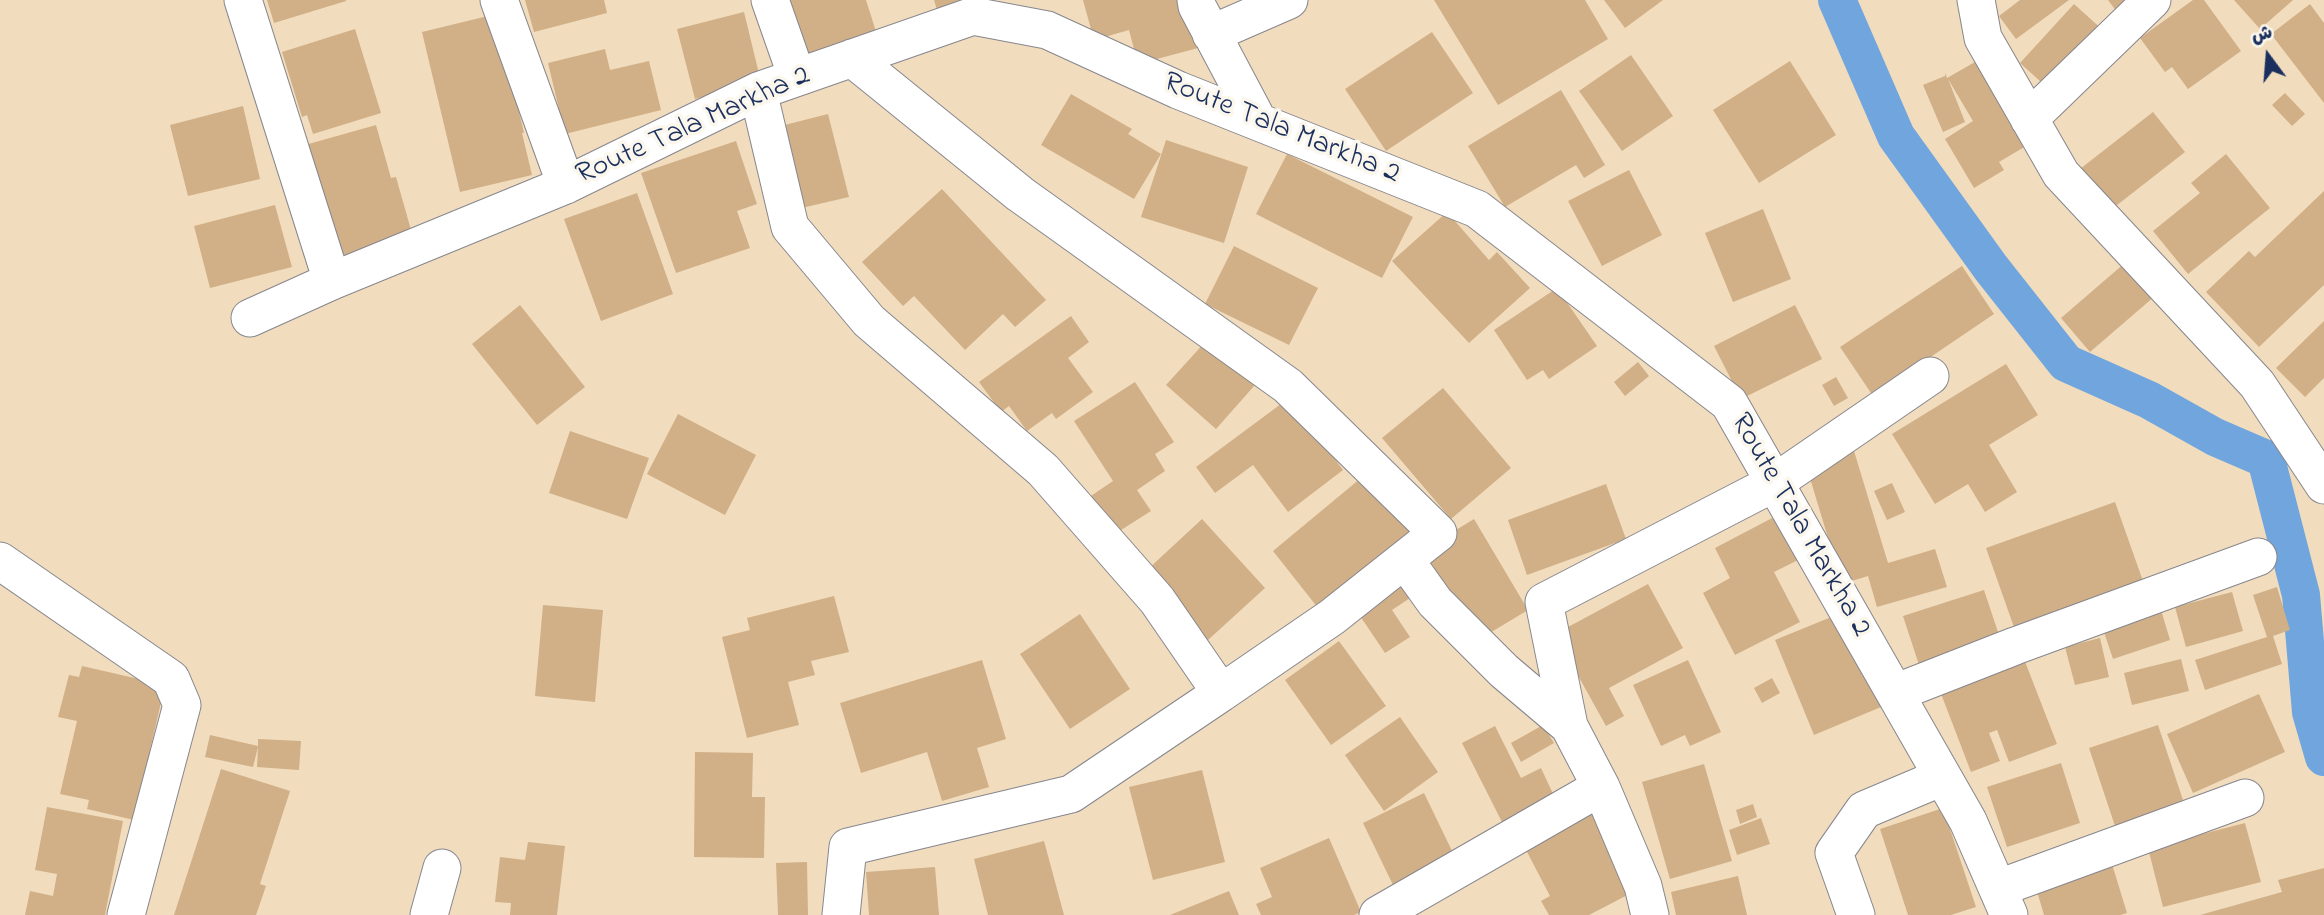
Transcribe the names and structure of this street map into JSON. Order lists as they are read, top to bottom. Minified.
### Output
{"streets":{"street":["Route Tala Markha 2"]},"north":"top"}
